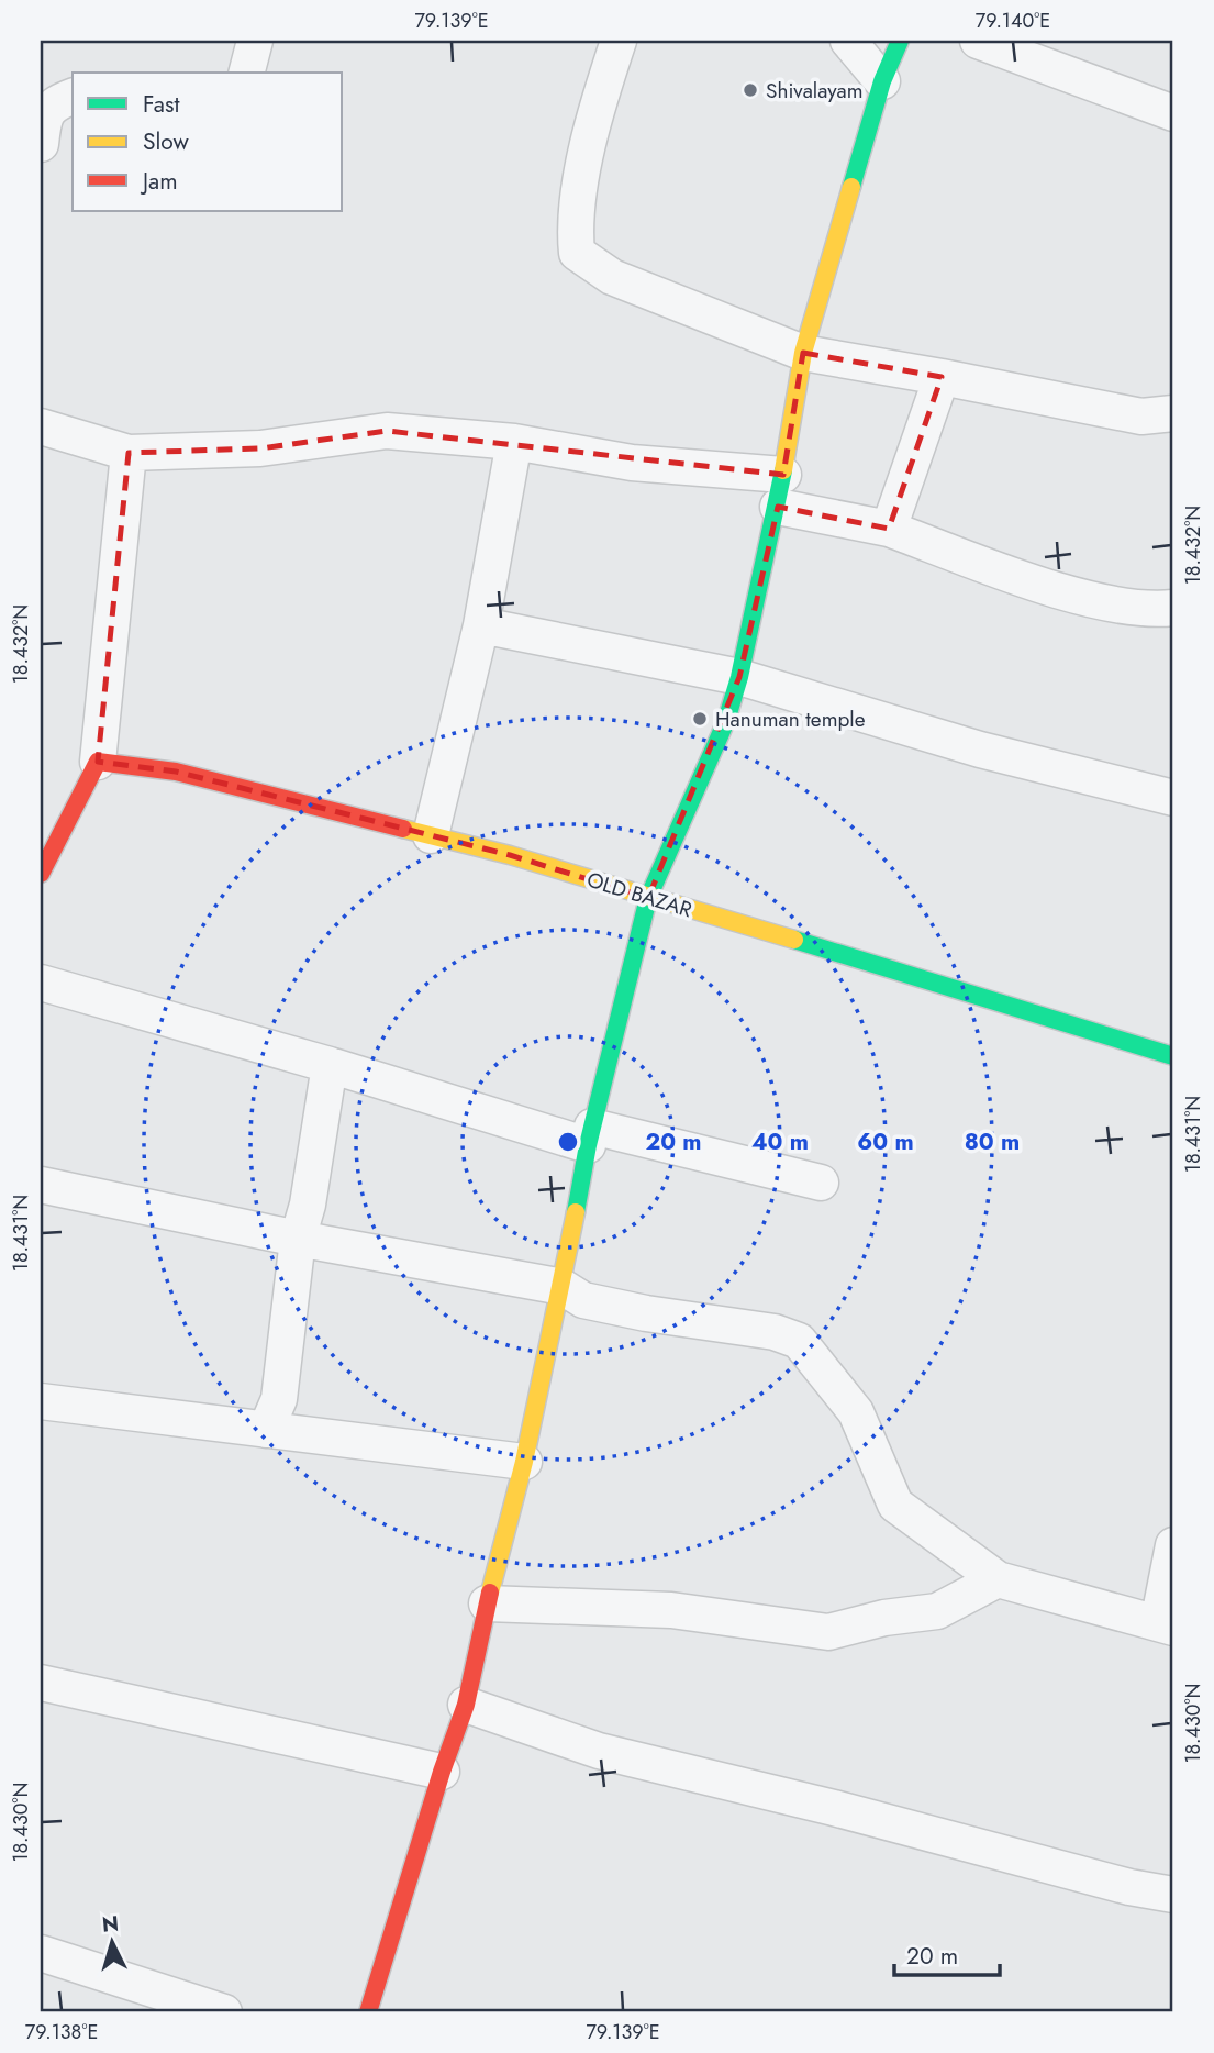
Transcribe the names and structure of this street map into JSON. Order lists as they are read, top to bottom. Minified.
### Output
{"streets":{"street":["OLD BAZAR"]},"places":["Shivalayam","Hanuman temple"],"legend":["Fast","Slow","Jam"],"scale_bar":"20 m","north":"top","coordinates":["79.139°E","79.140°E","18.432°N","18.431°N","18.430°N","79.138°E"],"rings":["20 m","40 m","60 m","80 m"]}
